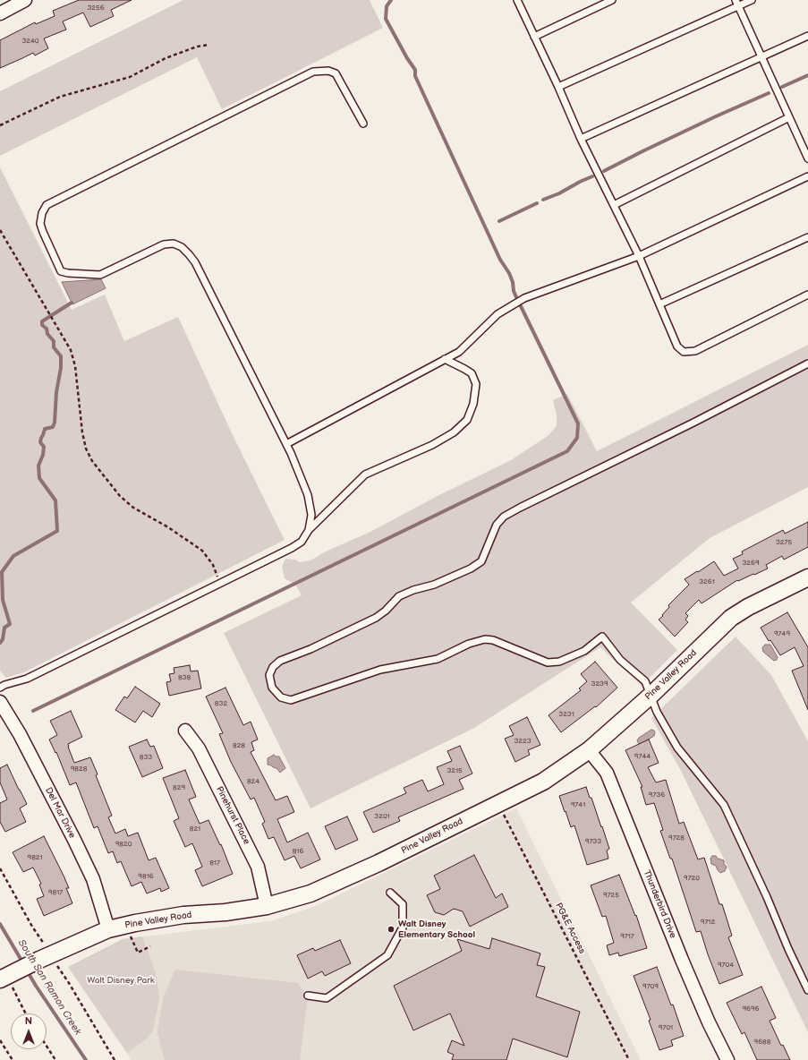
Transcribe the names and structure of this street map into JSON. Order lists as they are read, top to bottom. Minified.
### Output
{"streets":{"street":["Pine Valley Road","Del Mar Drive","Pinehurst Place","Thunderbird Drive"],"path":["PG&E Access"]},"crossings":[["Pine Valley Road","Del Mar Drive"],["Pine Valley Road","Pinehurst Place"],["Pine Valley Road","Thunderbird Drive"],["Pine Valley Road","PG&E Access"]],"water":["South San Ramon Creek"],"parks":["Walt Disney Park"],"places":["Walt Disney Elementary School"],"house_numbers":["3256","3240","3275","3269","3261","9749","838","3239","832","3231","3223","828","9744","833","9828","3215","824","829","9736","9741","3201","821","9728","9733","9820","816","9821","817","9816","9720","9817","9725","9712","9717","9704","9709","9696","9701","9688"],"north":"top"}
